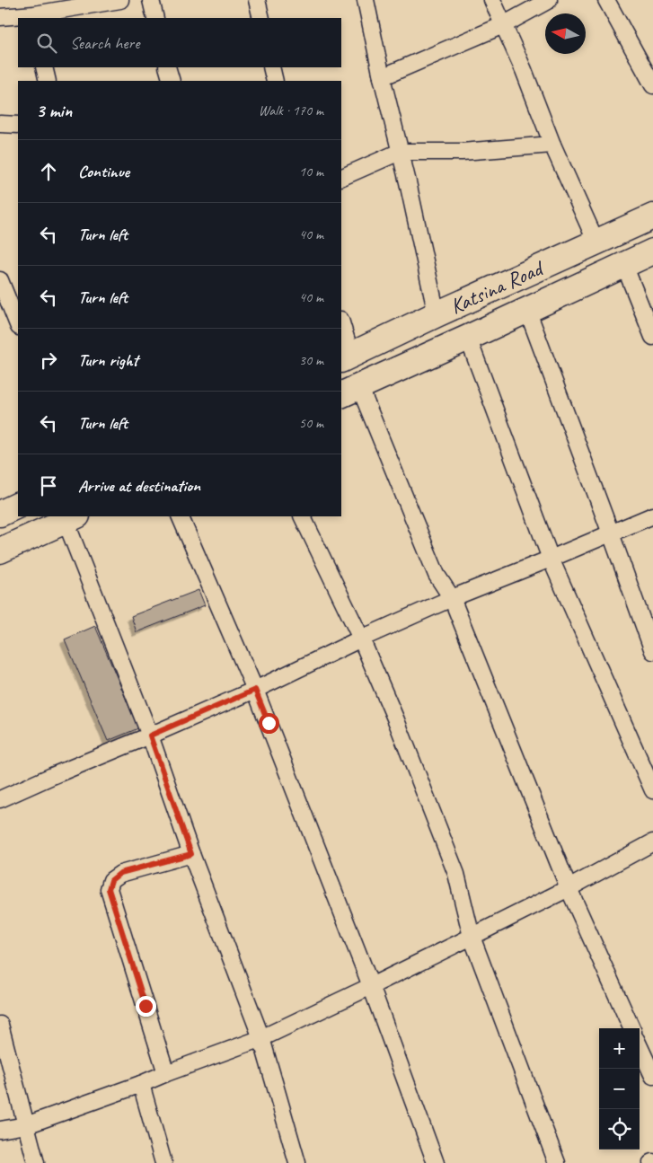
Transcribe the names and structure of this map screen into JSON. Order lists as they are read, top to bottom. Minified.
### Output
{"streets":{"highway":["Katsina Road"]},"north":"left","page":{"search":"Search here","heading":["3 min","Walk · 170 m"],"list":[["Continue","10 m"],["Turn left","40 m"],["Turn left","40 m"],["Turn right","30 m"],["Turn left","50 m"],"Arrive at destination"],"map_buttons":["+","−"]}}
